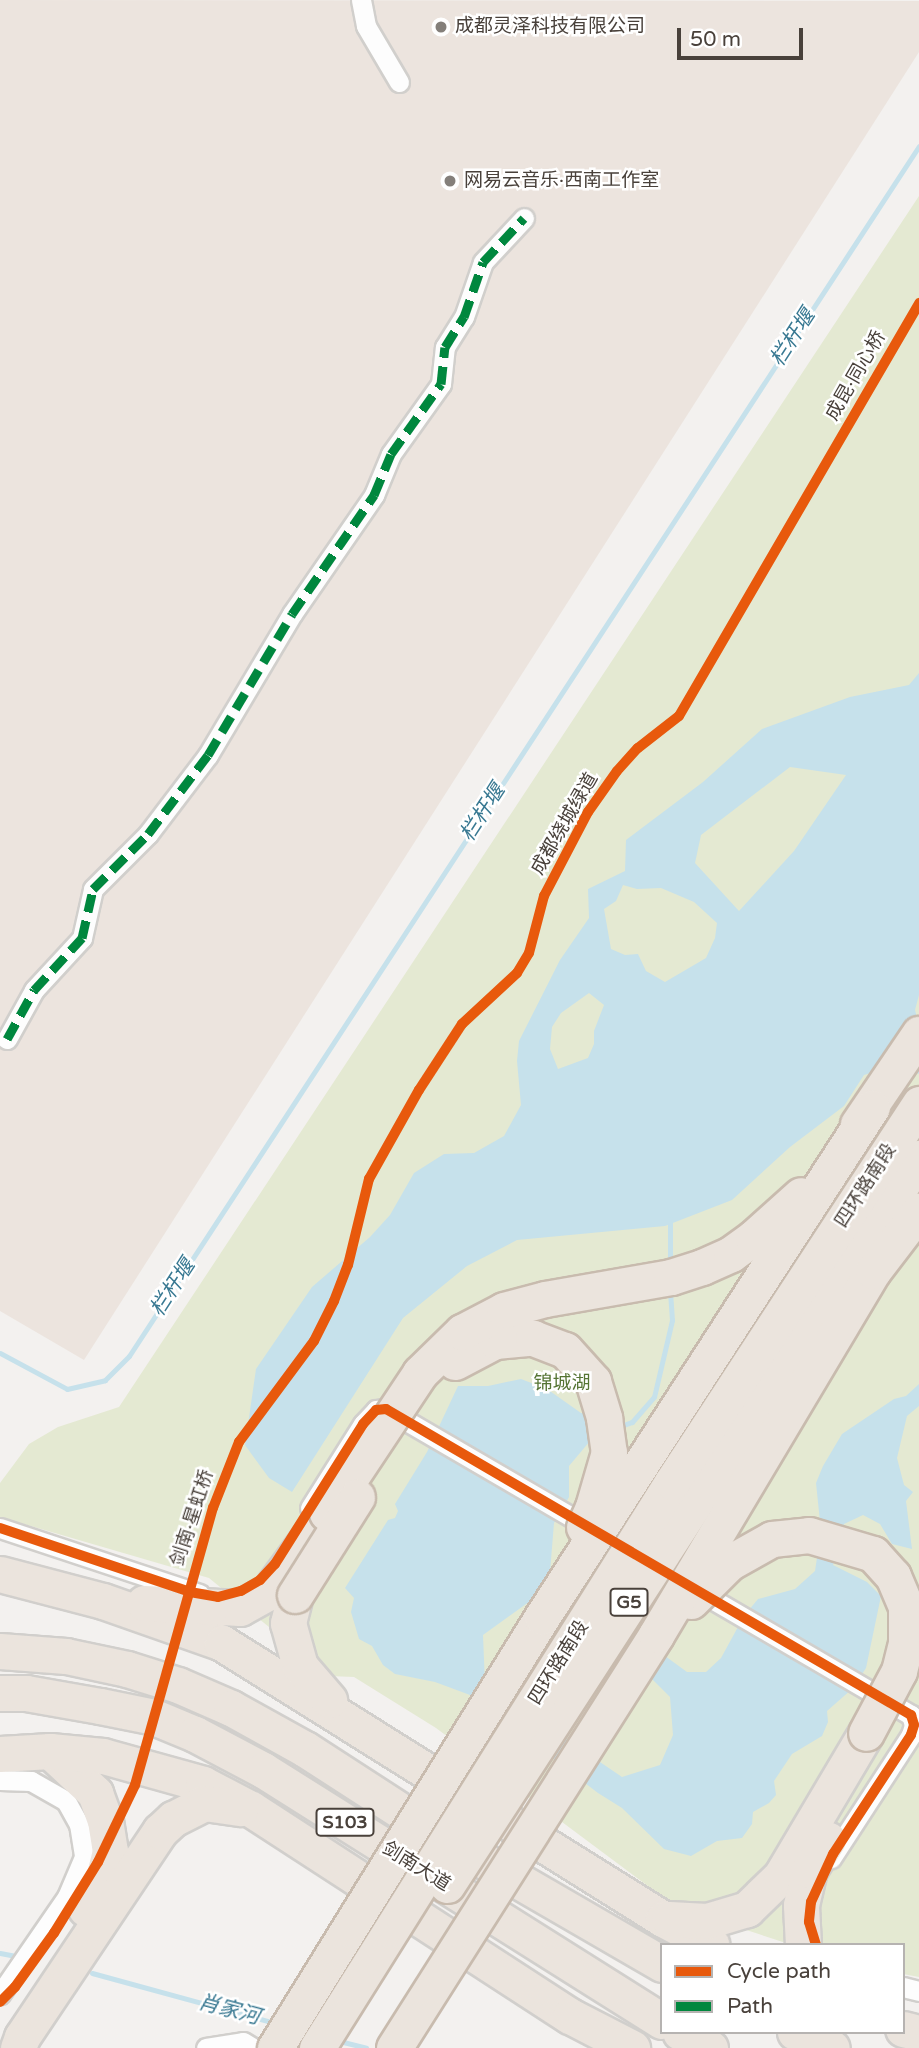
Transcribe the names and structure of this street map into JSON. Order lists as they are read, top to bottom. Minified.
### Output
{"streets":{"highway":["四环路南段","G5","S103","剑南大道"],"cycle path":["成昆·同心桥"]},"water":["栏杆堰","肖家河"],"parks":["锦城湖"],"places":["成都灵泽科技有限公司","网易云音乐·西南工作室"],"legend":["Cycle path","Path"],"scale_bar":"50 m"}
